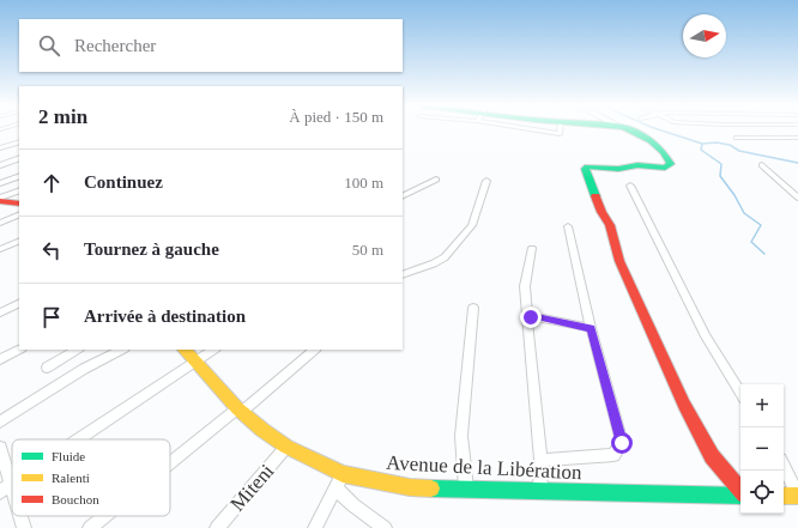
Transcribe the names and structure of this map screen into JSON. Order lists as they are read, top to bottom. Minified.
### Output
{"streets":{"main road":["Avenue de la Libération"],"street":["Miteni"]},"crossings":[["Avenue de la Libération","Miteni"]],"legend":["Fluide","Ralenti","Bouchon"],"north":"right","page":{"search":"Rechercher","heading":["2 min","À pied · 150 m"],"list":[["Continuez","100 m"],["Tournez à gauche","50 m"],"Arrivée à destination"],"map_buttons":["+","−"]}}
